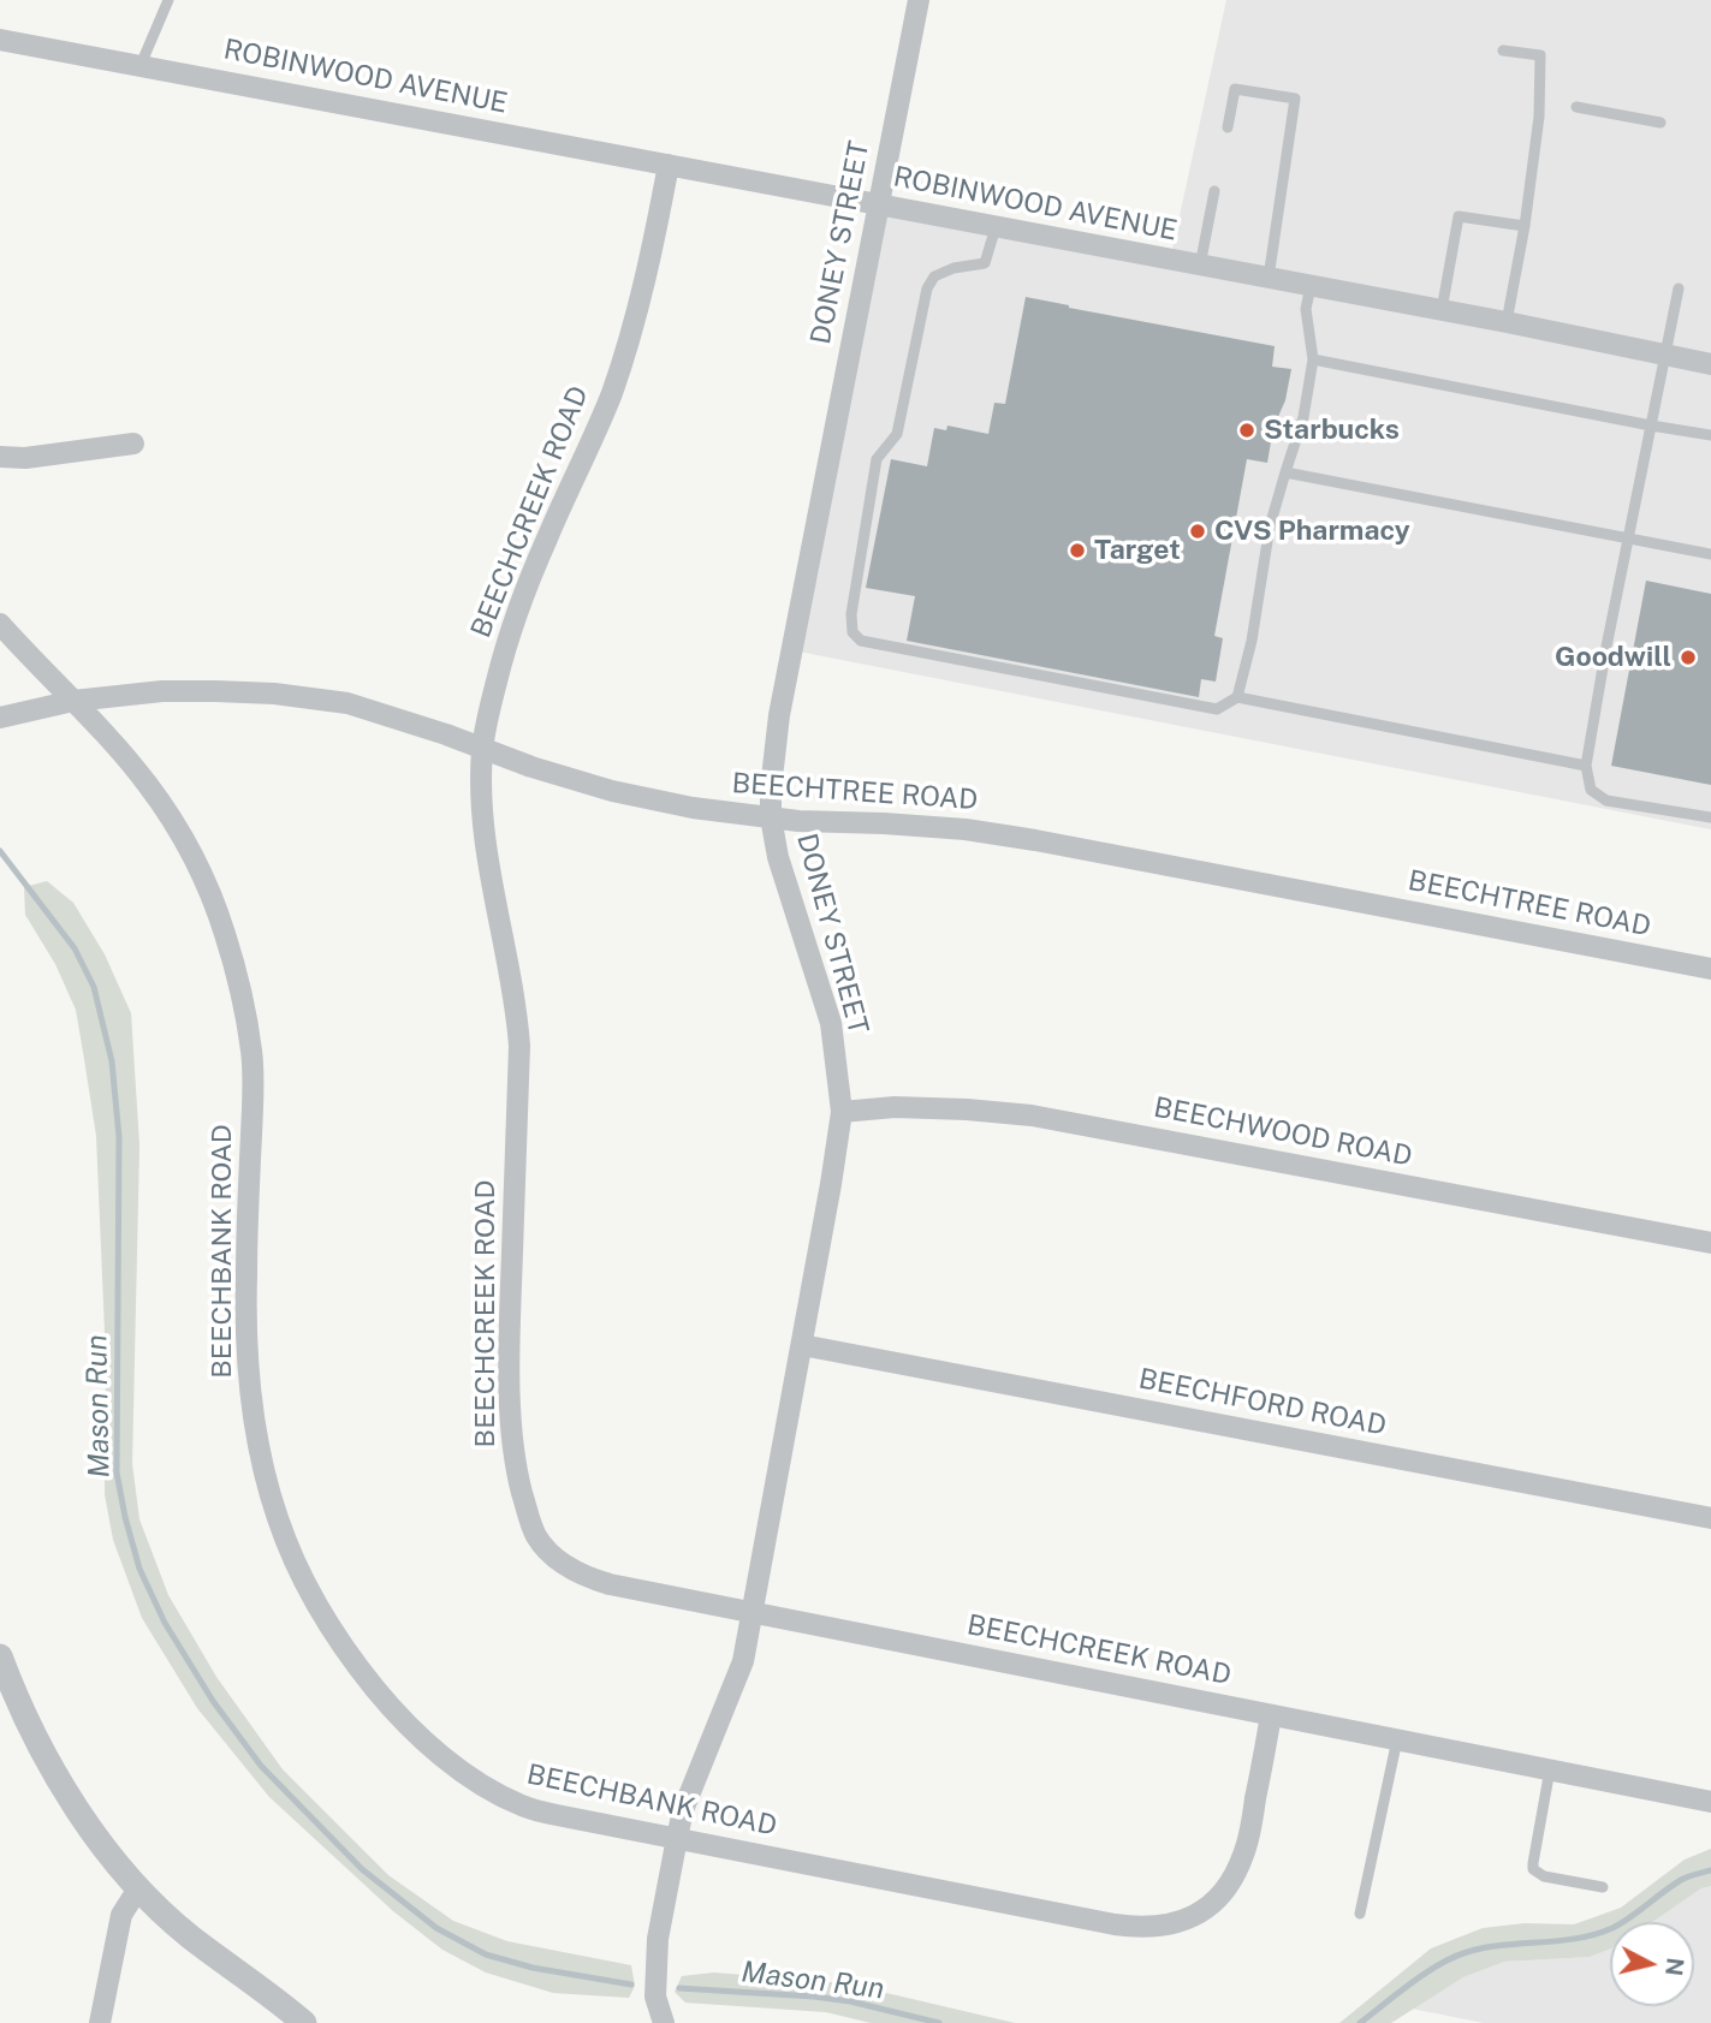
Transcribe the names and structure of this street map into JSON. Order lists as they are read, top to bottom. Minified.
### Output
{"streets":{"street":["ROBINWOOD AVENUE","DONEY STREET","BEECHCREEK ROAD","BEECHTREE ROAD","BEECHWOOD ROAD","BEECHBANK ROAD","BEECHFORD ROAD"]},"crossings":[["ROBINWOOD AVENUE","DONEY STREET"],["ROBINWOOD AVENUE","BEECHCREEK ROAD"],["DONEY STREET","BEECHCREEK ROAD"],["DONEY STREET","BEECHTREE ROAD"],["DONEY STREET","BEECHWOOD ROAD"],["DONEY STREET","BEECHBANK ROAD"],["DONEY STREET","BEECHFORD ROAD"],["BEECHCREEK ROAD","BEECHTREE ROAD"],["BEECHCREEK ROAD","BEECHBANK ROAD"],["BEECHTREE ROAD","BEECHBANK ROAD"]],"water":["Mason Run"],"places":["Starbucks","CVS Pharmacy","Target","Goodwill"],"north":"right"}
